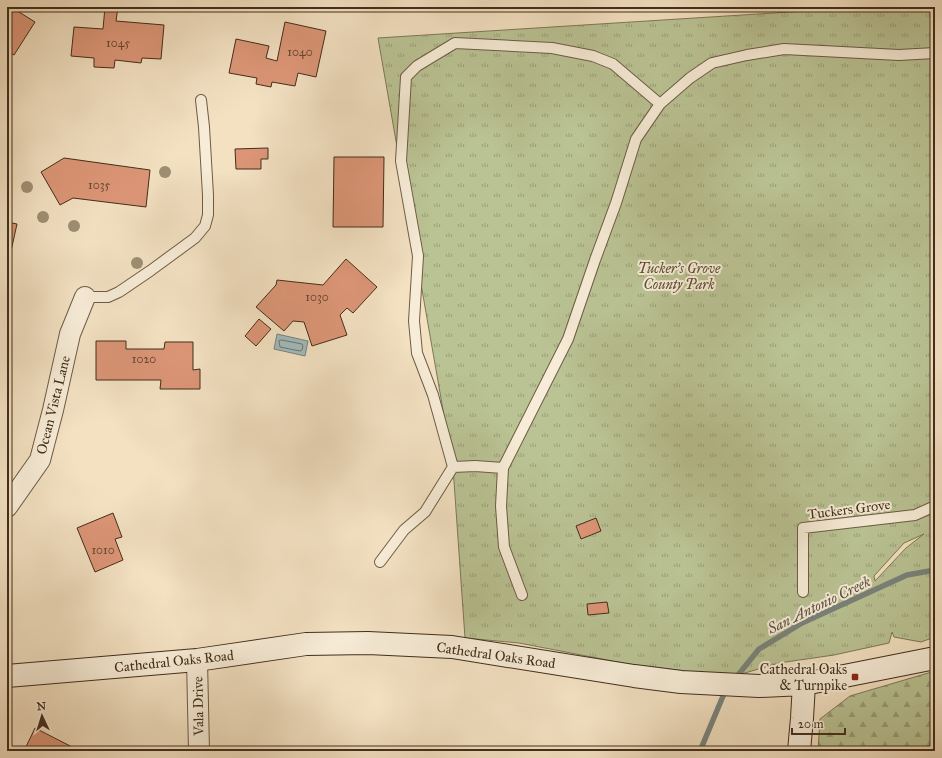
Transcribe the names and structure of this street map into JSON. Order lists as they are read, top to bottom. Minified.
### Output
{"streets":{"main road":["Cathedral Oaks Road"],"street":["Ocean Vista Lane","Vala Drive"],"lane":["Tuckers Grove"]},"crossings":[["Cathedral Oaks Road","Vala Drive"]],"water":["San Antonio Creek"],"parks":["Tucker's Grove County Park"],"places":{"transit":["Cathedral Oaks & Turnpike"]},"house_numbers":["1045","1040","1035","1030","1020","1010"],"scale_bar":"20 m","north":"top"}
